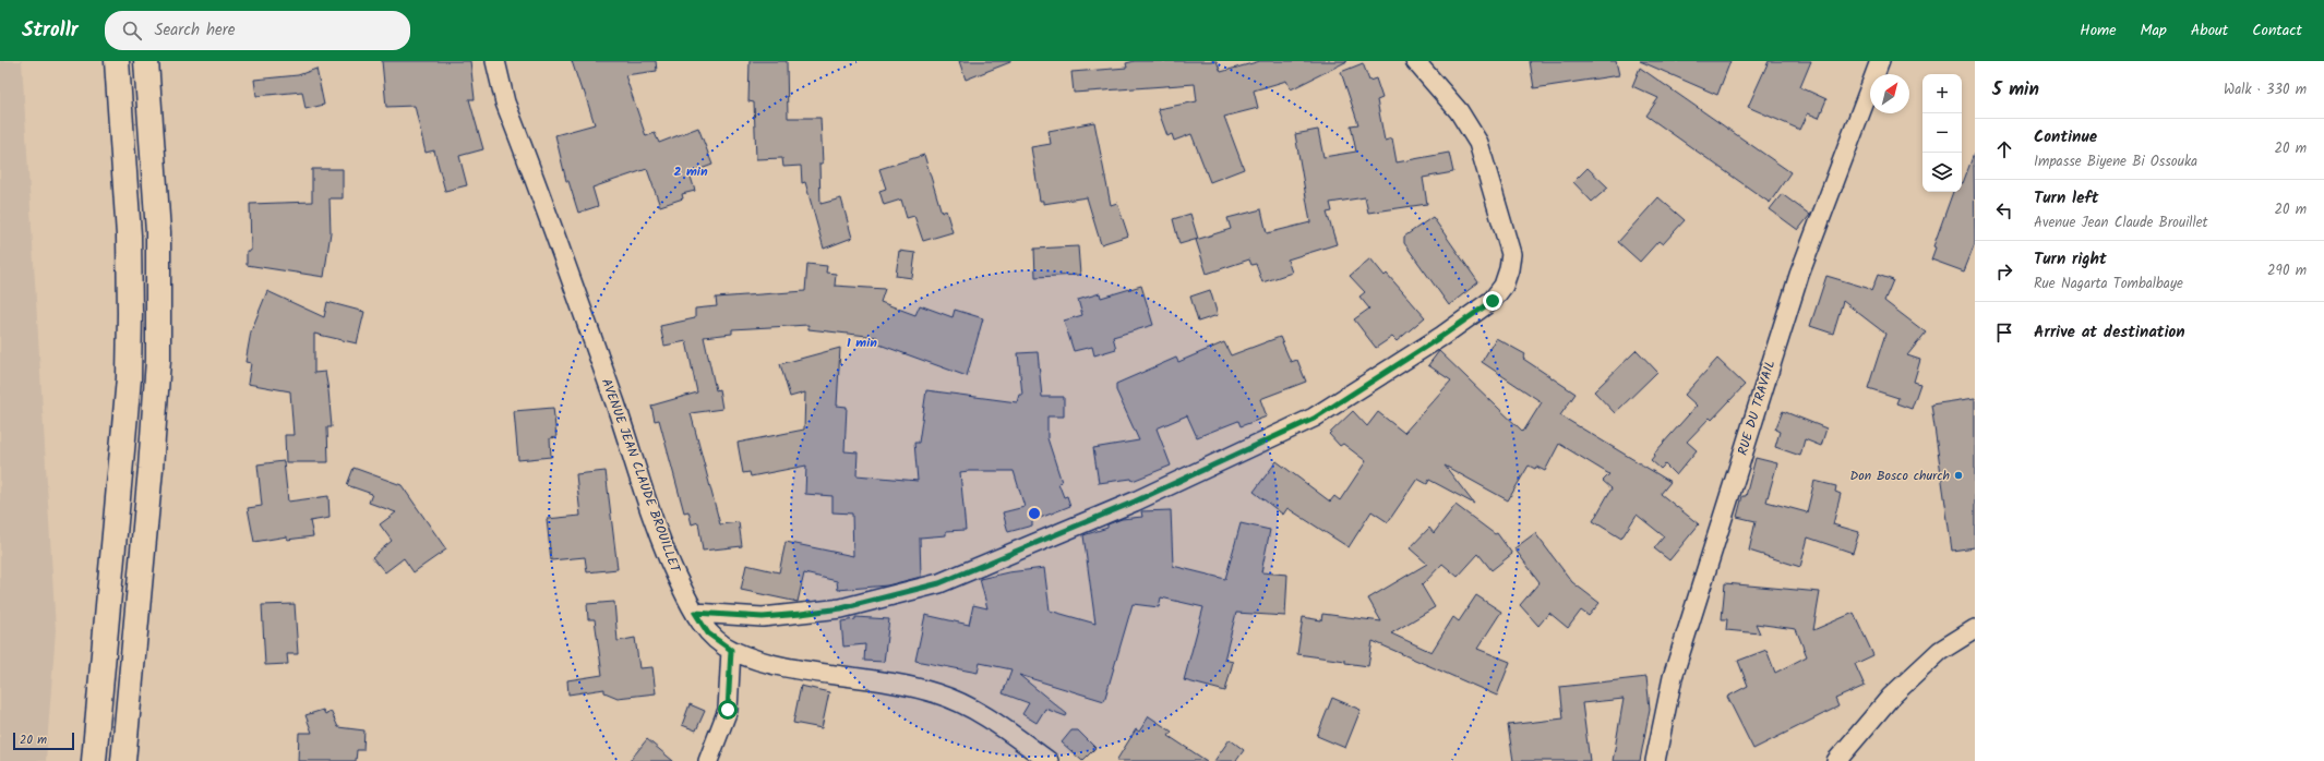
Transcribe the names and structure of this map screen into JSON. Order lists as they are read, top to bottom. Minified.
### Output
{"streets":{"street":["RUE DU TRAVAIL","AVENUE JEAN CLAUDE BROUILLET"]},"places":["Don Bosco church"],"scale_bar":"20 m","north":"top right","page":{"header":"Strollr","search":"Search here","nav":["Home","Map","About","Contact"],"heading":["5 min","Walk · 330 m"],"map_buttons":["+","−"],"list":[["Continue","Impasse Biyene Bi Ossouka","20 m"],["Turn left","Avenue Jean Claude Brouillet","20 m"],["Turn right","Rue Nagarta Tombalbaye","290 m"],"Arrive at destination"],"scale":"20 m"},"rings":["2 min","1 min"]}
